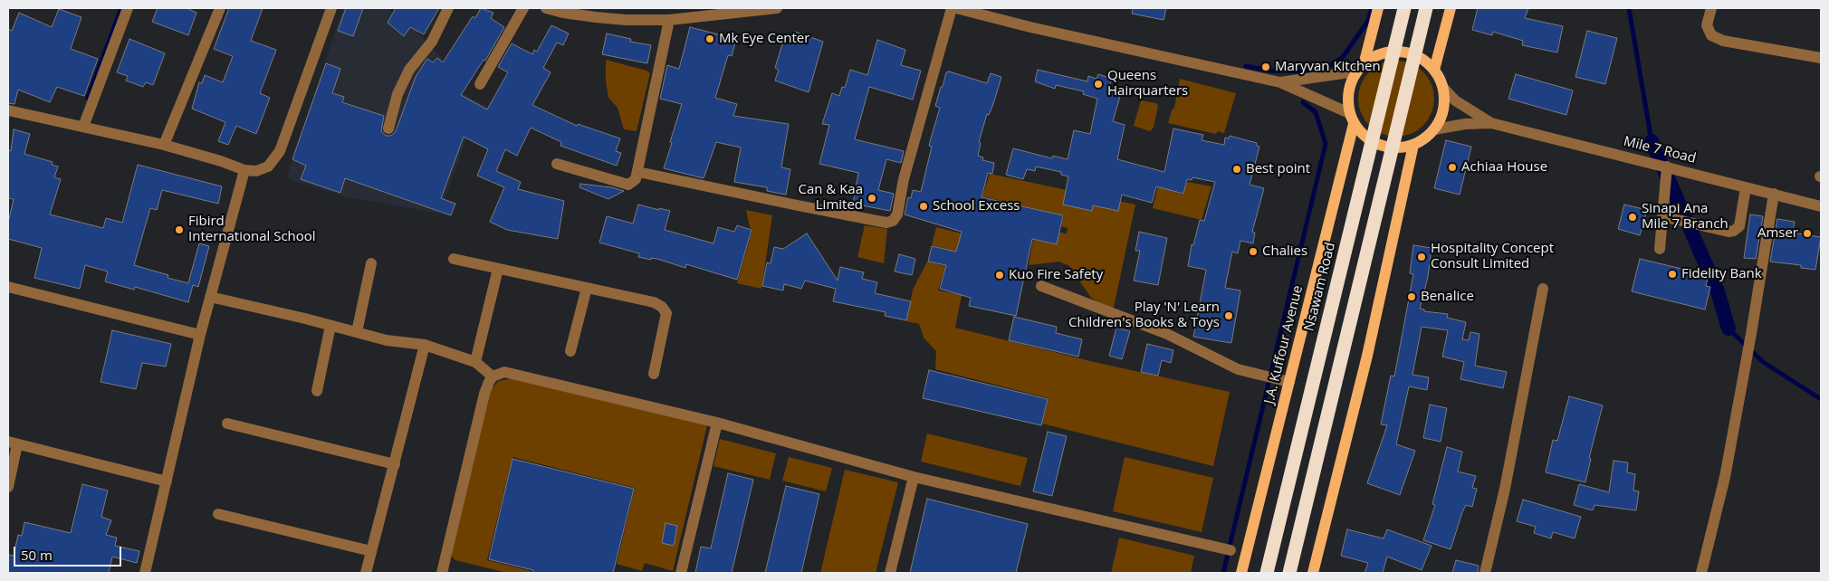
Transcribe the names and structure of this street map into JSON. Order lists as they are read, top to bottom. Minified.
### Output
{"streets":{"highway":["Nsawam Road"],"main road":["J.A. Kuffour Avenue"],"street":["Mile 7 Road"]},"places":["Mk Eye Center","Maryvan Kitchen","Queens Hairquarters","Achiaa House","Best point","Can & Kaa Limited","School Excess","Sinapi Ana Mile 7 Branch","Fibird International School","Amser","Chalies","Hospitality Concept Consult Limited","Fidelity Bank","Kuo Fire Safety","Benalice","Play 'N' Learn Children's Books & Toys"],"scale_bar":"50 m"}
